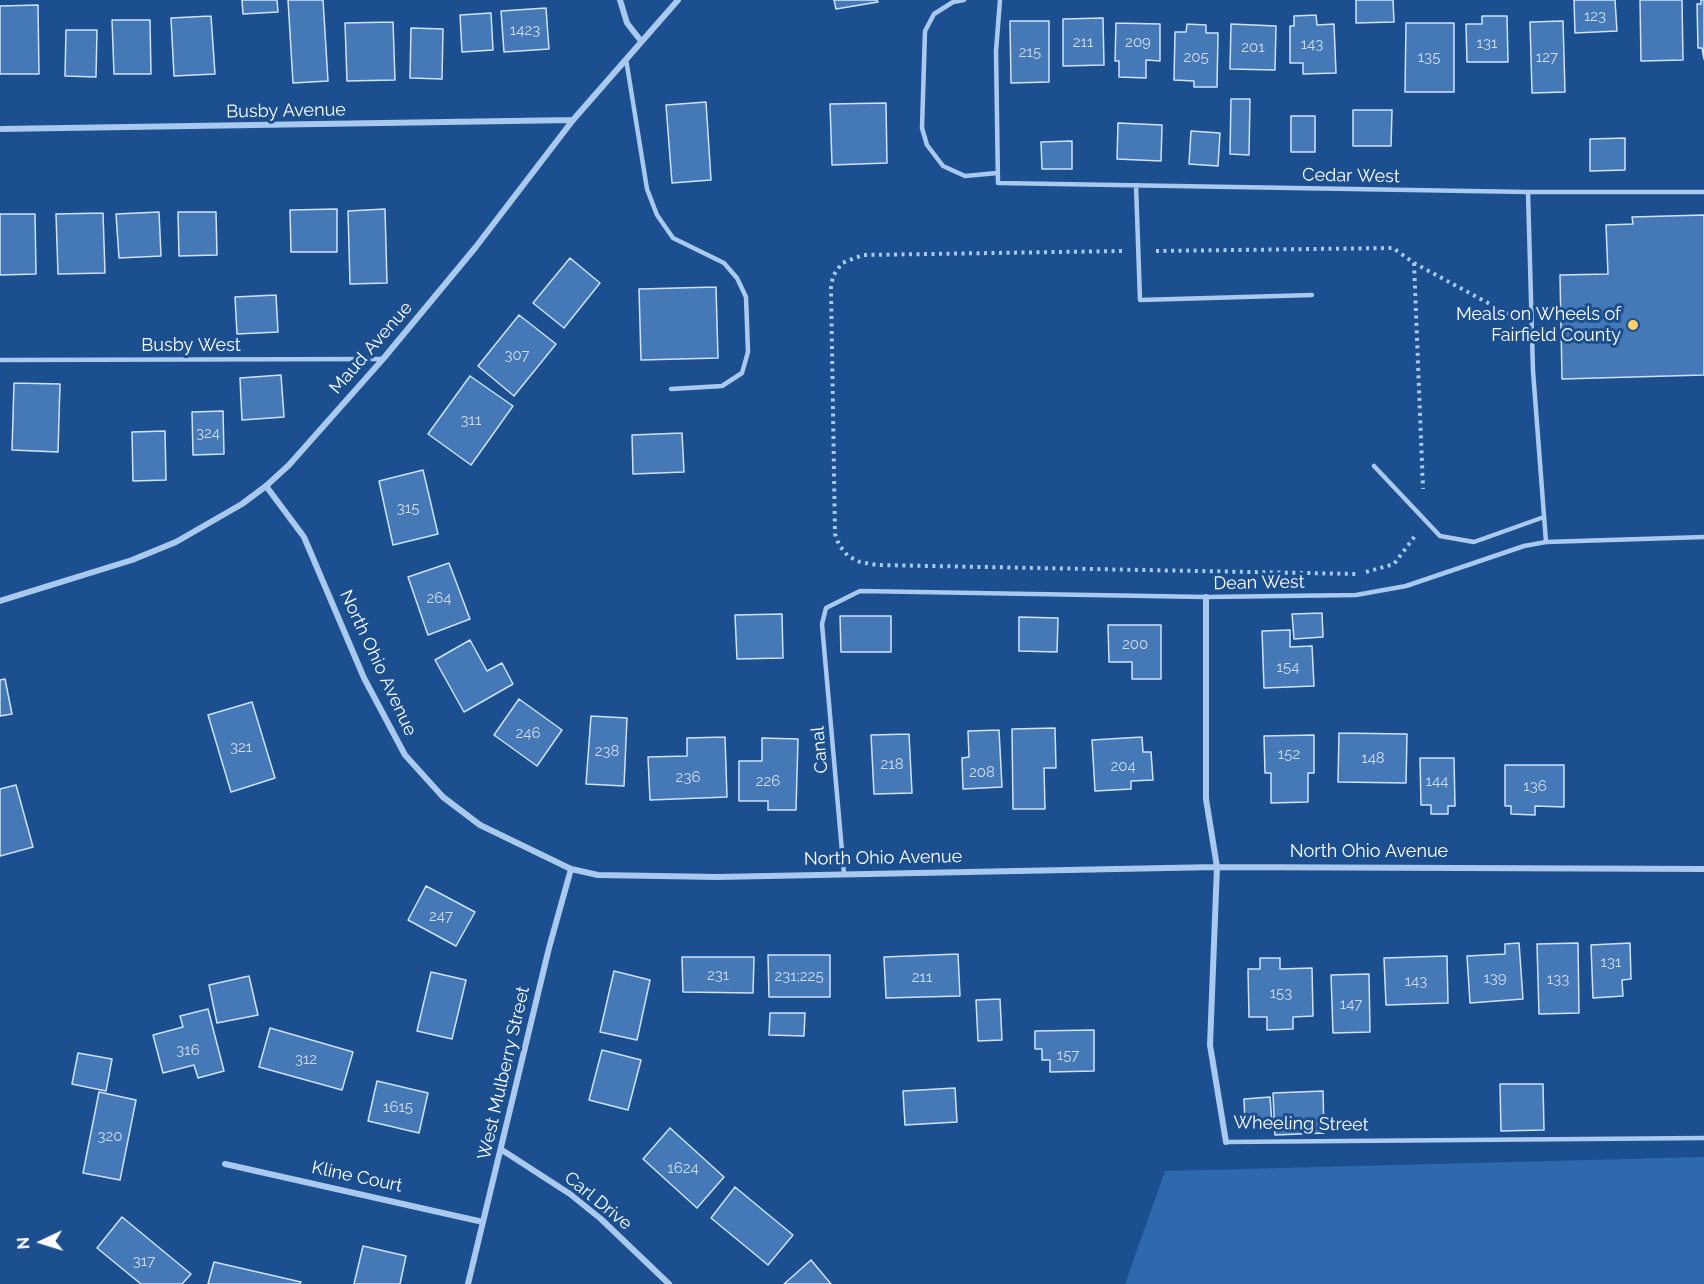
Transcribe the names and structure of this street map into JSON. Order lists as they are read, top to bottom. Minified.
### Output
{"streets":{"street":["Busby Avenue","Maud Avenue","North Ohio Avenue","West Mulberry Street","Wheeling Street","Kline Court","Carl Drive"],"lane":["Cedar West","Busby West","Dean West","Canal"]},"crossings":[["Busby Avenue","Maud Avenue"],["Busby West","Maud Avenue"],["Maud Avenue","North Ohio Avenue"],["Dean West","Canal"],["Dean West","Wheeling Street"],["North Ohio Avenue","Canal"],["North Ohio Avenue","West Mulberry Street"],["North Ohio Avenue","Wheeling Street"],["West Mulberry Street","Kline Court"],["West Mulberry Street","Carl Drive"]],"places":["Meals on Wheels of Fairfield County"],"house_numbers":["123","1423","211","209","131","143","201","215","205","135","127","307","311","324","315","264","200","154","246","321","238","152","148","218","204","208","236","226","144","136","247","131","231","231;225","211","139","133","143","153","147","316","157","312","1615","320","1624","317"],"north":"left"}
